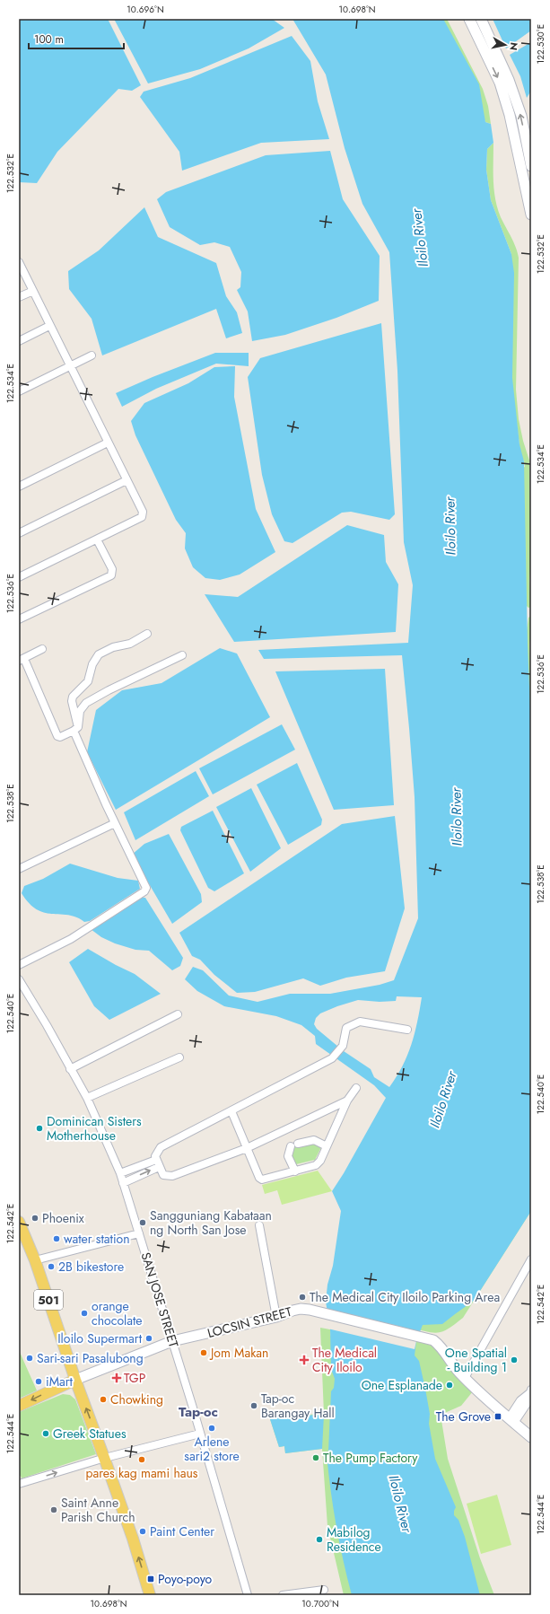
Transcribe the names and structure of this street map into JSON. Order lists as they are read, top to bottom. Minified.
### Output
{"streets":{"main road":["501","LOCSIN STREET"],"street":["SAN JOSE STREET"]},"crossings":[["501","LOCSIN STREET"],["SAN JOSE STREET","LOCSIN STREET"]],"districts":["Tap-oc"],"water":["Iloilo River"],"places":{"other":["Dominican Sisters Motherhouse","Phoenix","Sangguniang Kabataan ng North San Jose","water station","2B bikestore","The Medical City Iloilo Parking Area","orange chocolate","Iloilo Supermart","Jom Makan","Sari-sari Pasalubong","One Spatial - Building 1","iMart","One Esplanade","Chowking","Tap-oc Barangay Hall","Arlene sari2 store","Greek Statues","The Pump Factory","pares kag mami haus","Saint Anne Parish Church","Paint Center","Mabilog Residence"],"health":["The Medical City Iloilo","TGP"],"transit":["The Grove","Poyo-poyo"]},"scale_bar":"100 m","north":"right","coordinates":["10.696°N","10.698°N","122.530°E","122.532°E","122.534°E","122.536°E","122.538°E","122.540°E","122.542°E","122.544°E","10.700°N"]}
